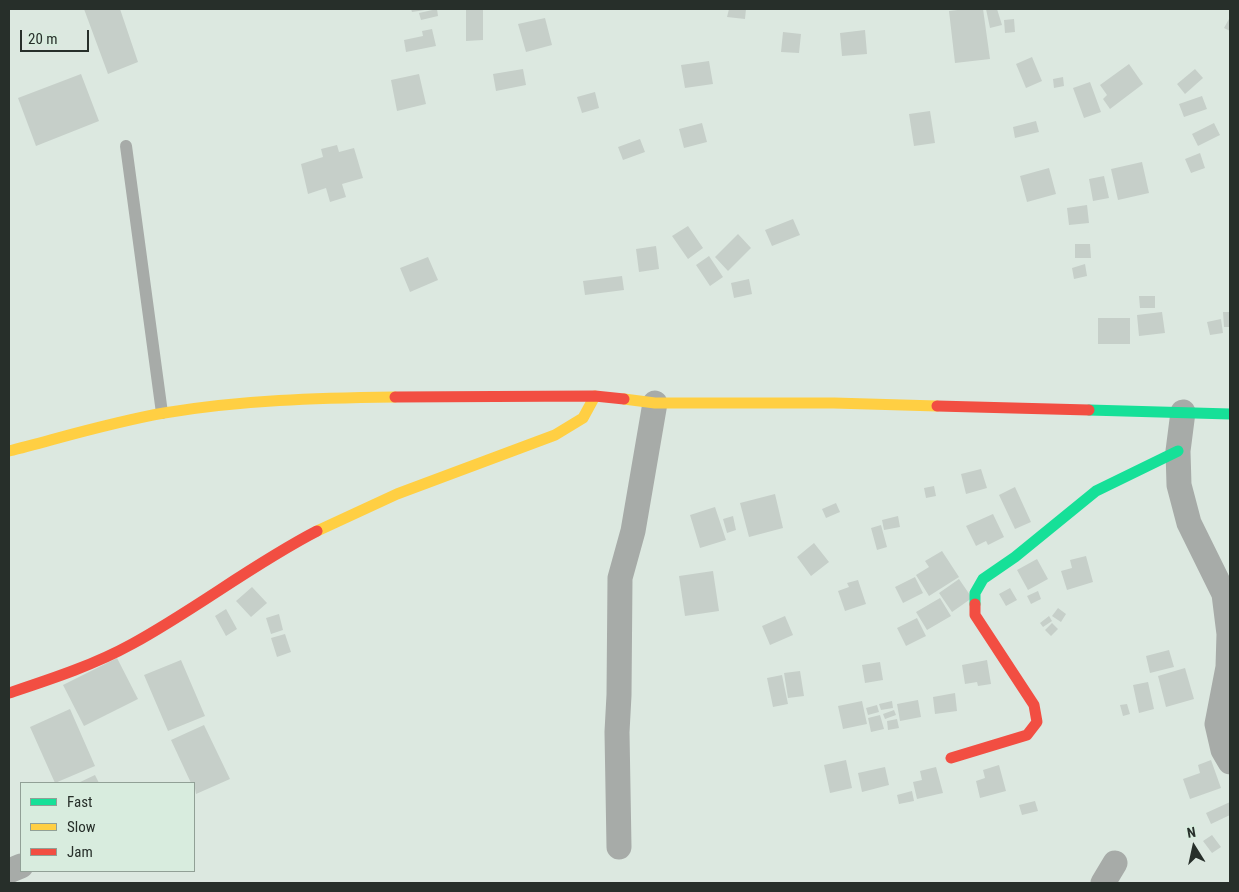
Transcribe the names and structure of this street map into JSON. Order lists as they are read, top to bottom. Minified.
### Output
{"legend":["Fast","Slow","Jam"],"scale_bar":"20 m","north":"top"}
